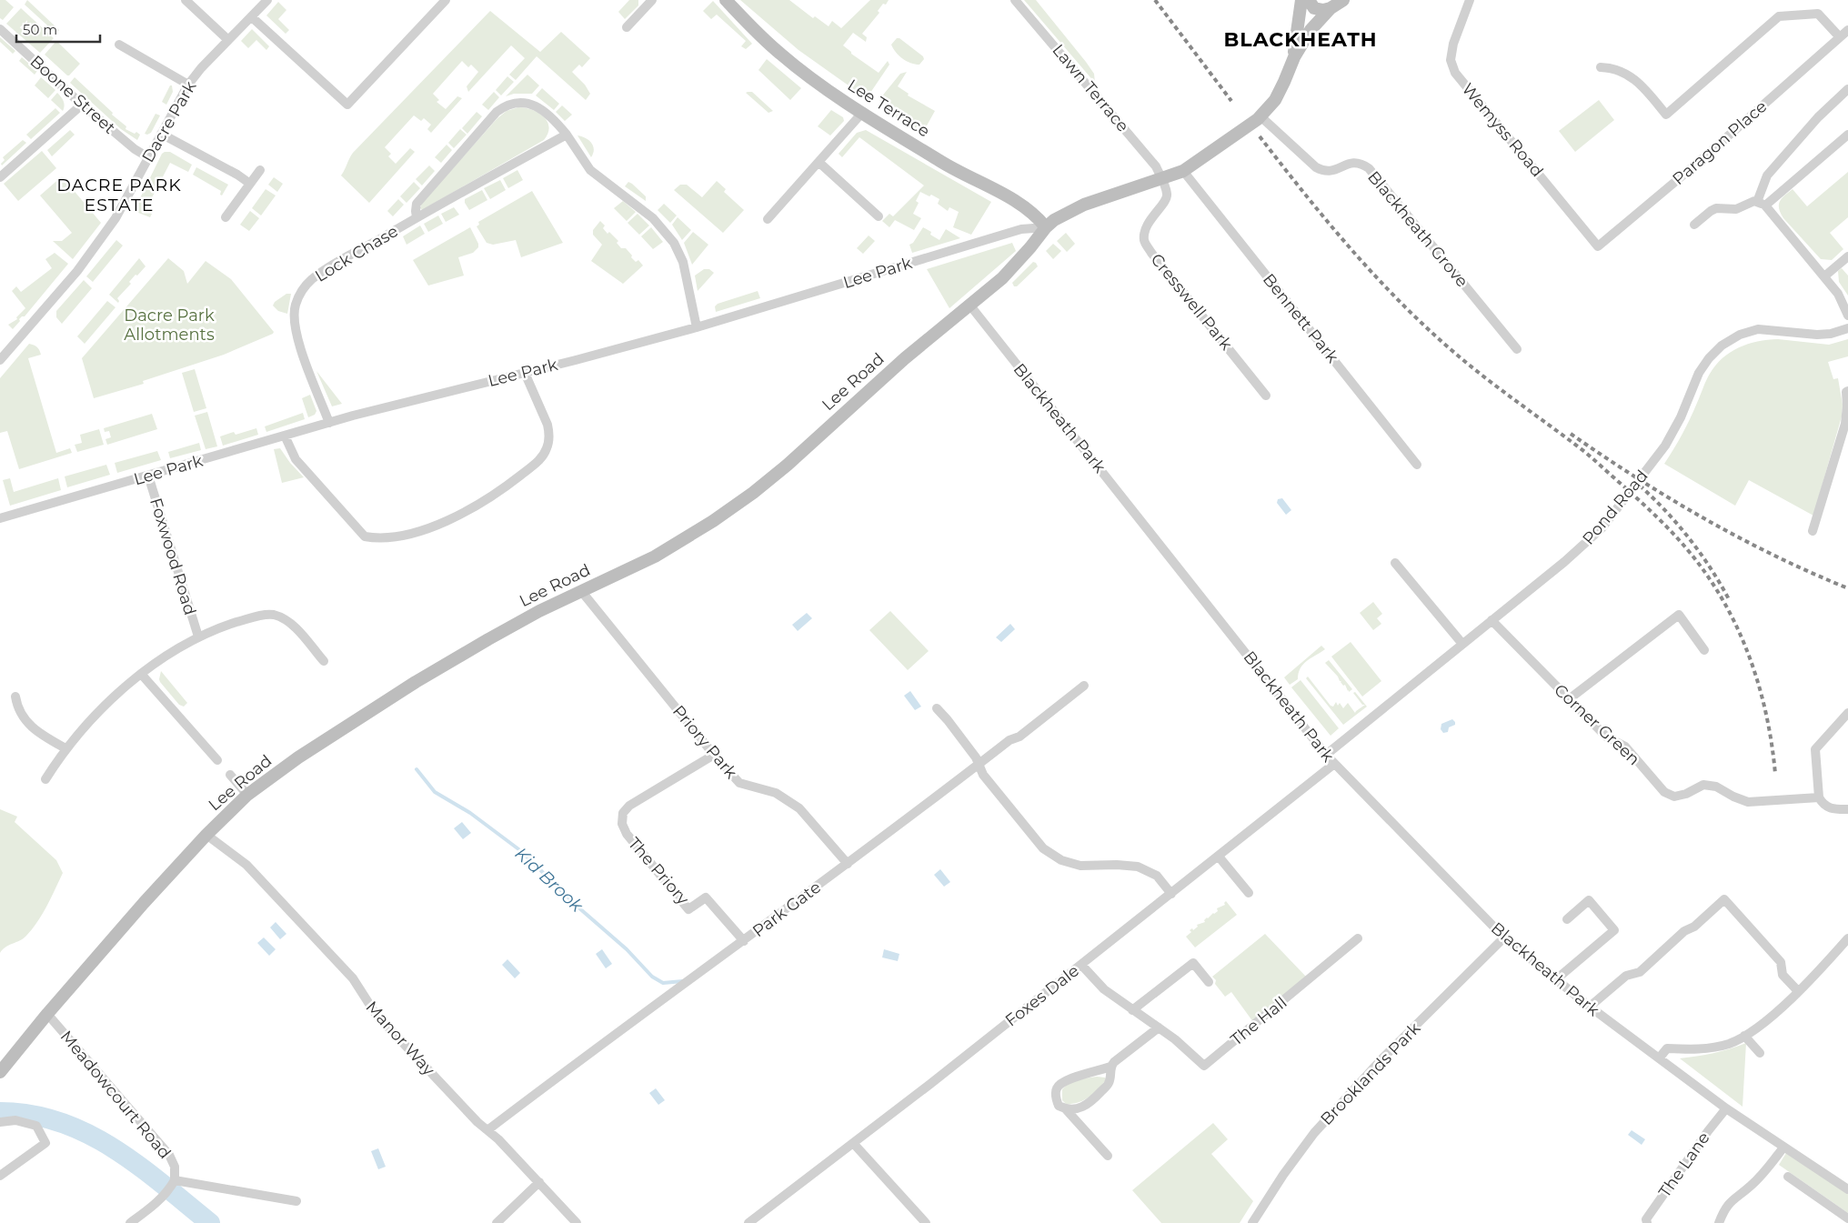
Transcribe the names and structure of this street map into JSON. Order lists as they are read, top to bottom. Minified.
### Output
{"streets":{"main road":["Lee Terrace","Lee Road"],"street":["Lawn Terrace","Boone Street","Dacre Park","Wemyss Road","Paragon Place","Blackheath Grove","Lock Chase","Lee Park","Cresswell Park","Bennett Park","Blackheath Park","Pond Road","Foxwood Road","Corner Green","Priory Park","The Priory","Park Gate","Foxes Dale","The Hall","Manor Way","Brooklands Park","Meadowcourt Road","The Lane"]},"crossings":[["Lawn Terrace","Cresswell Park"],["Lawn Terrace","Lee Road"],["Boone Street","Dacre Park"],["Lee Terrace","Lee Park"],["Lee Terrace","Lee Road"],["Wemyss Road","Paragon Place"],["Blackheath Grove","Lee Road"],["Lock Chase","Lee Park"],["Lee Park","Lee Road"],["Lee Park","Foxwood Road"],["Cresswell Park","Lee Road"],["Bennett Park","Lee Road"],["Lee Road","Blackheath Park"],["Lee Road","Priory Park"],["Lee Road","Manor Way"],["Lee Road","Meadowcourt Road"],["Blackheath Park","Pond Road"],["Blackheath Park","Foxes Dale"],["Blackheath Park","Brooklands Park"],["Blackheath Park","The Lane"],["Pond Road","Corner Green"],["Priory Park","The Priory"],["Priory Park","Park Gate"],["The Priory","Park Gate"],["Park Gate","Manor Way"],["Foxes Dale","The Hall"]],"districts":["BLACKHEATH","DACRE PARK ESTATE"],"water":["Kid Brook"],"parks":["Dacre Park Allotments"],"scale_bar":"50 m"}
